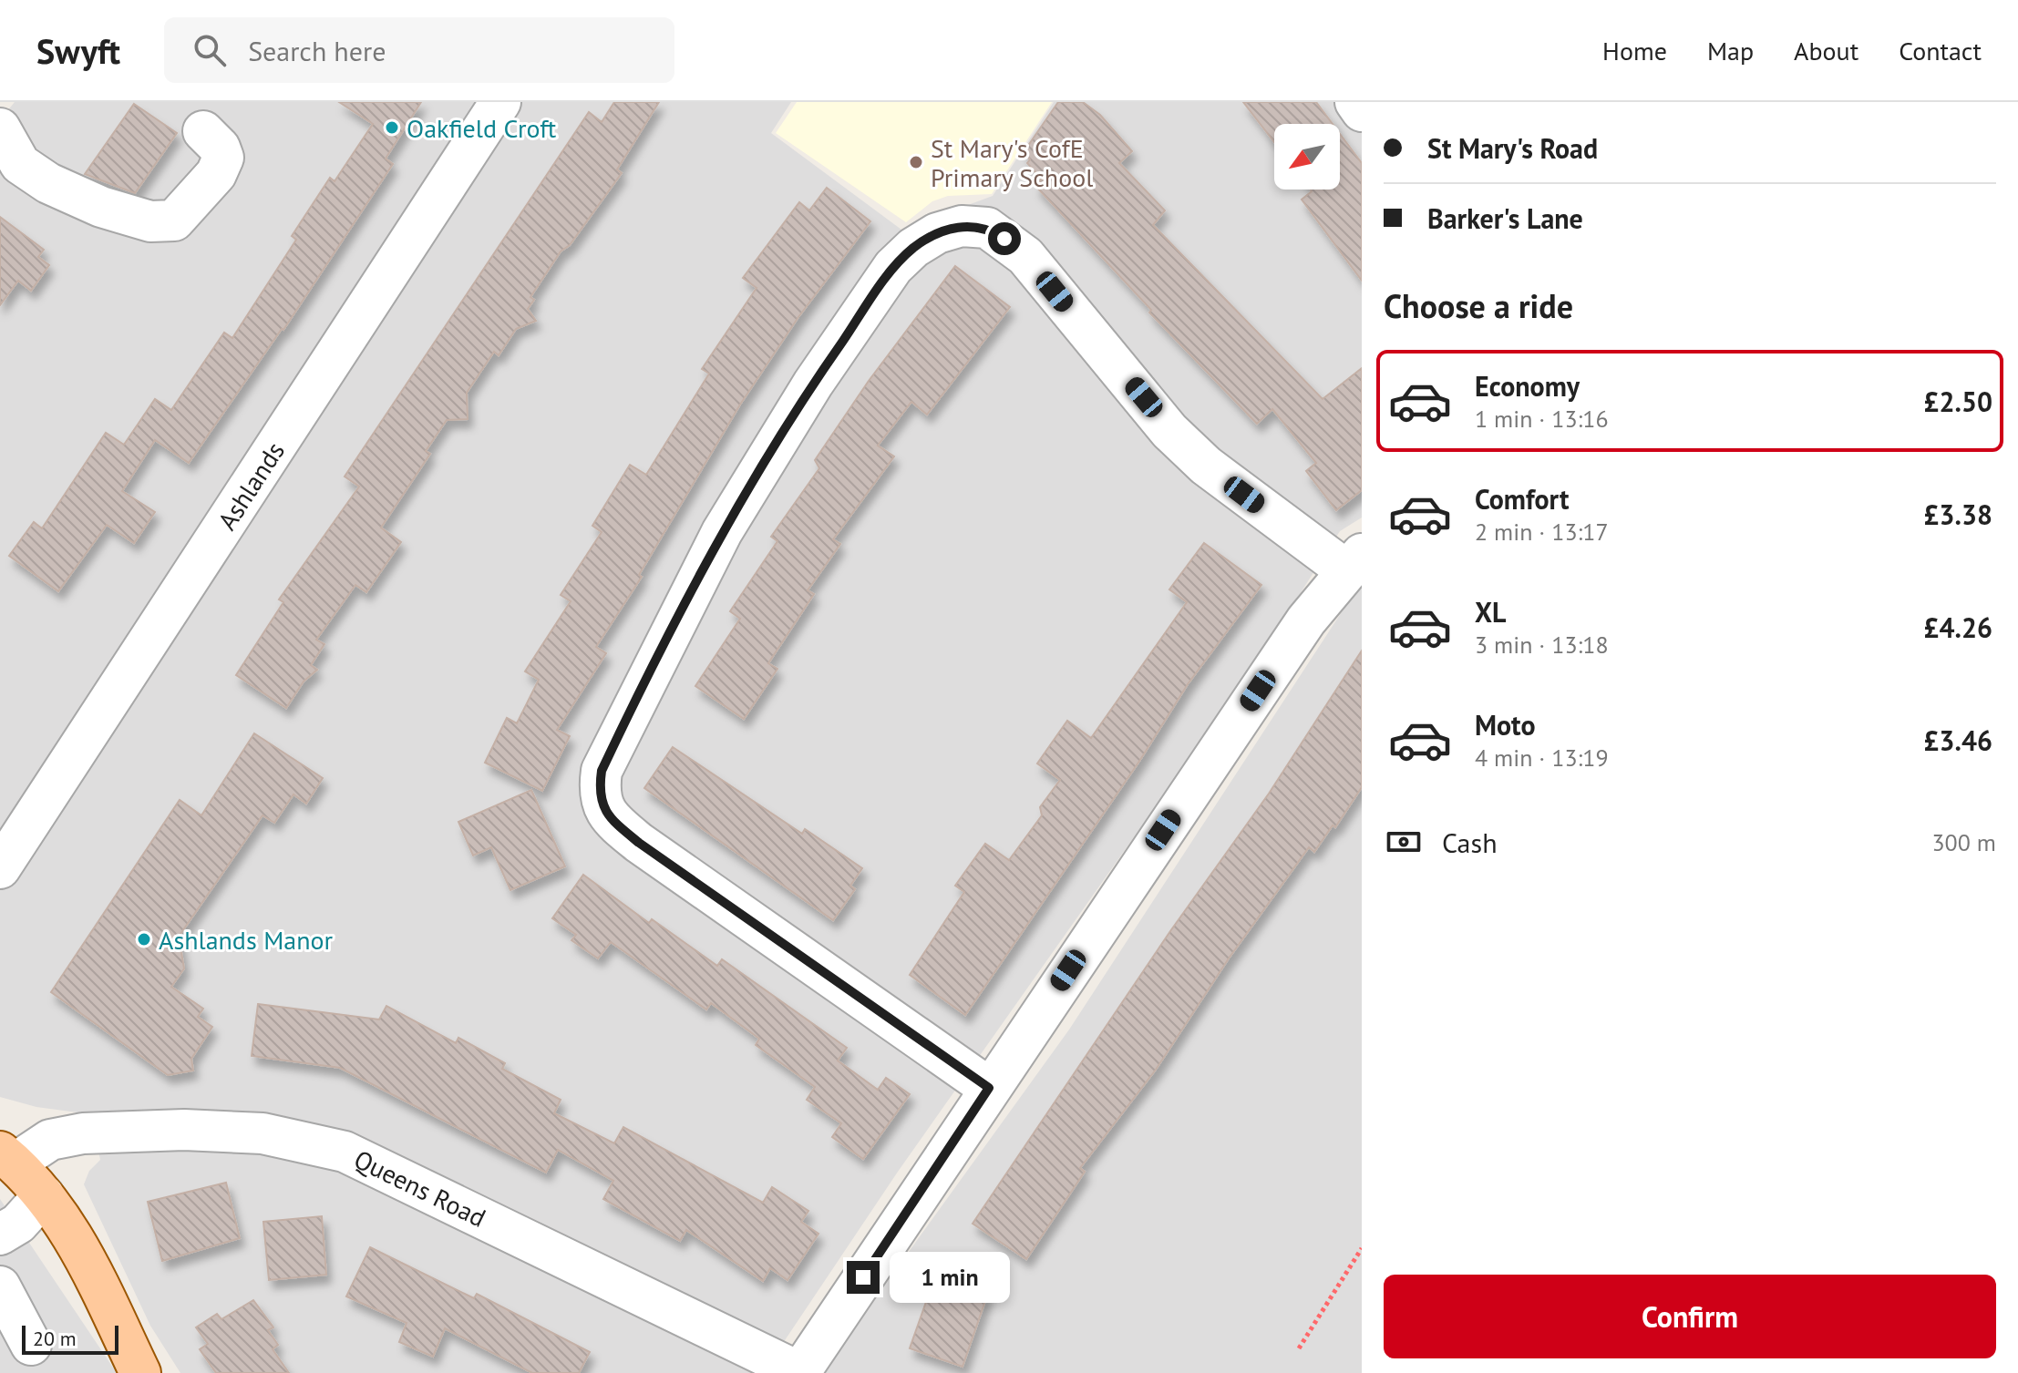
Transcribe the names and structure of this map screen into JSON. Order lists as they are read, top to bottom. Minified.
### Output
{"streets":{"street":["Ashlands","Queens Road"]},"places":["Oakfield Croft","St Mary's CofE Primary School","Ashlands Manor"],"scale_bar":"20 m","north":"bottom left","page":{"header":"Swyft","search":"Search here","nav":["Home","Map","About","Contact"],"banner":["St Mary's Road","Barker's Lane"],"heading":"Choose a ride","list":[{"name":"Economy","note":"1 min · 13:16","value":"£2.50"},{"name":"Comfort","note":"2 min · 13:17","value":"£3.38"},{"name":"XL","note":"3 min · 13:18","value":"£4.26"},{"name":"Moto","note":"4 min · 13:19","value":"£3.46"}],"pay":["Cash","300 m"],"bubble":"1 min","buttons":"Confirm","scale":"20 m"}}
